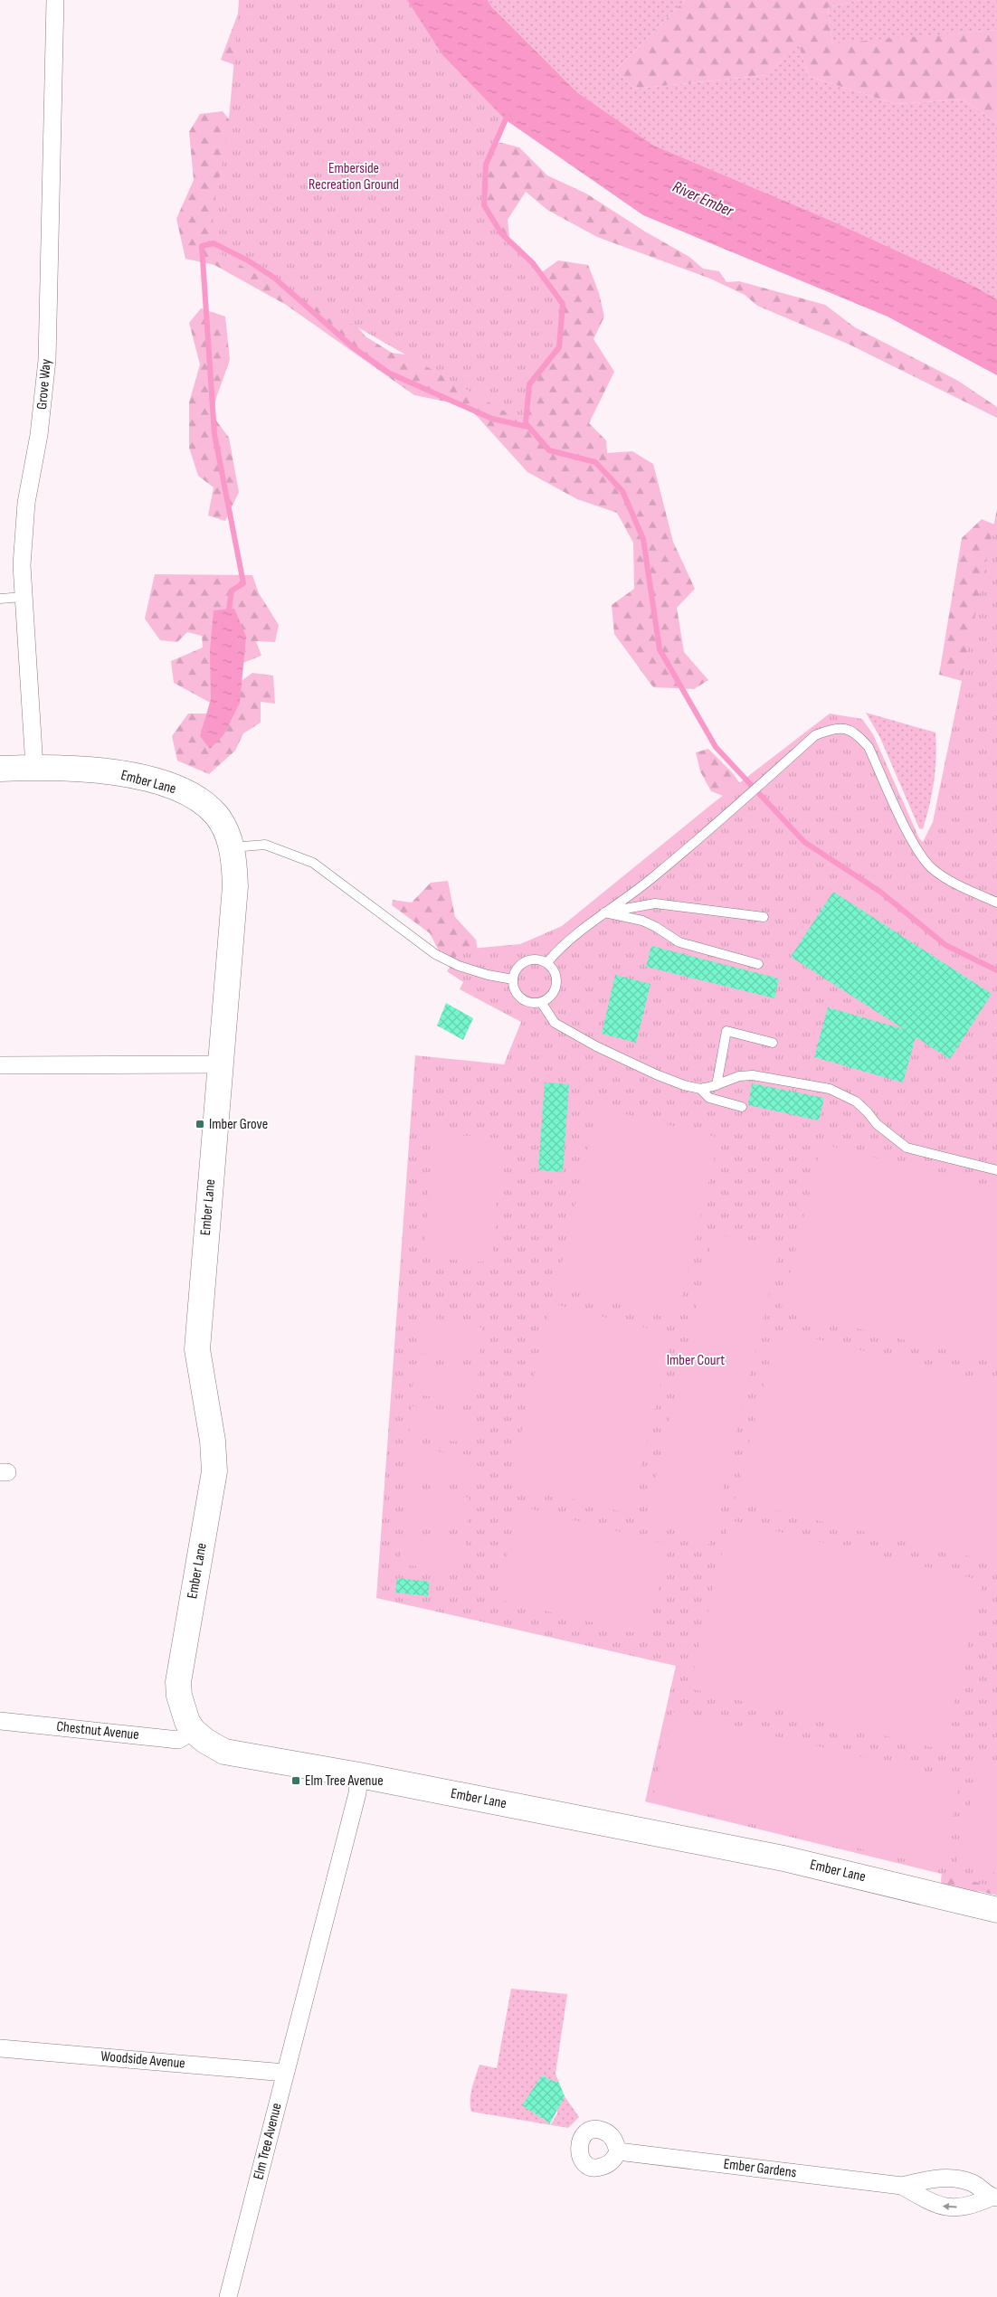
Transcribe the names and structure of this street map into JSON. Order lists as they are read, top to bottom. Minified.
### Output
{"streets":{"main road":["Ember Lane"],"street":["Grove Way","Chestnut Avenue","Woodside Avenue","Elm Tree Avenue","Ember Gardens"]},"crossings":[["Grove Way","Ember Lane"],["Ember Lane","Chestnut Avenue"],["Ember Lane","Elm Tree Avenue"],["Woodside Avenue","Elm Tree Avenue"]],"water":["River Ember"],"parks":["Emberside Recreation Ground","Imber Court"],"places":{"transit":["Imber Grove","Elm Tree Avenue"]}}
